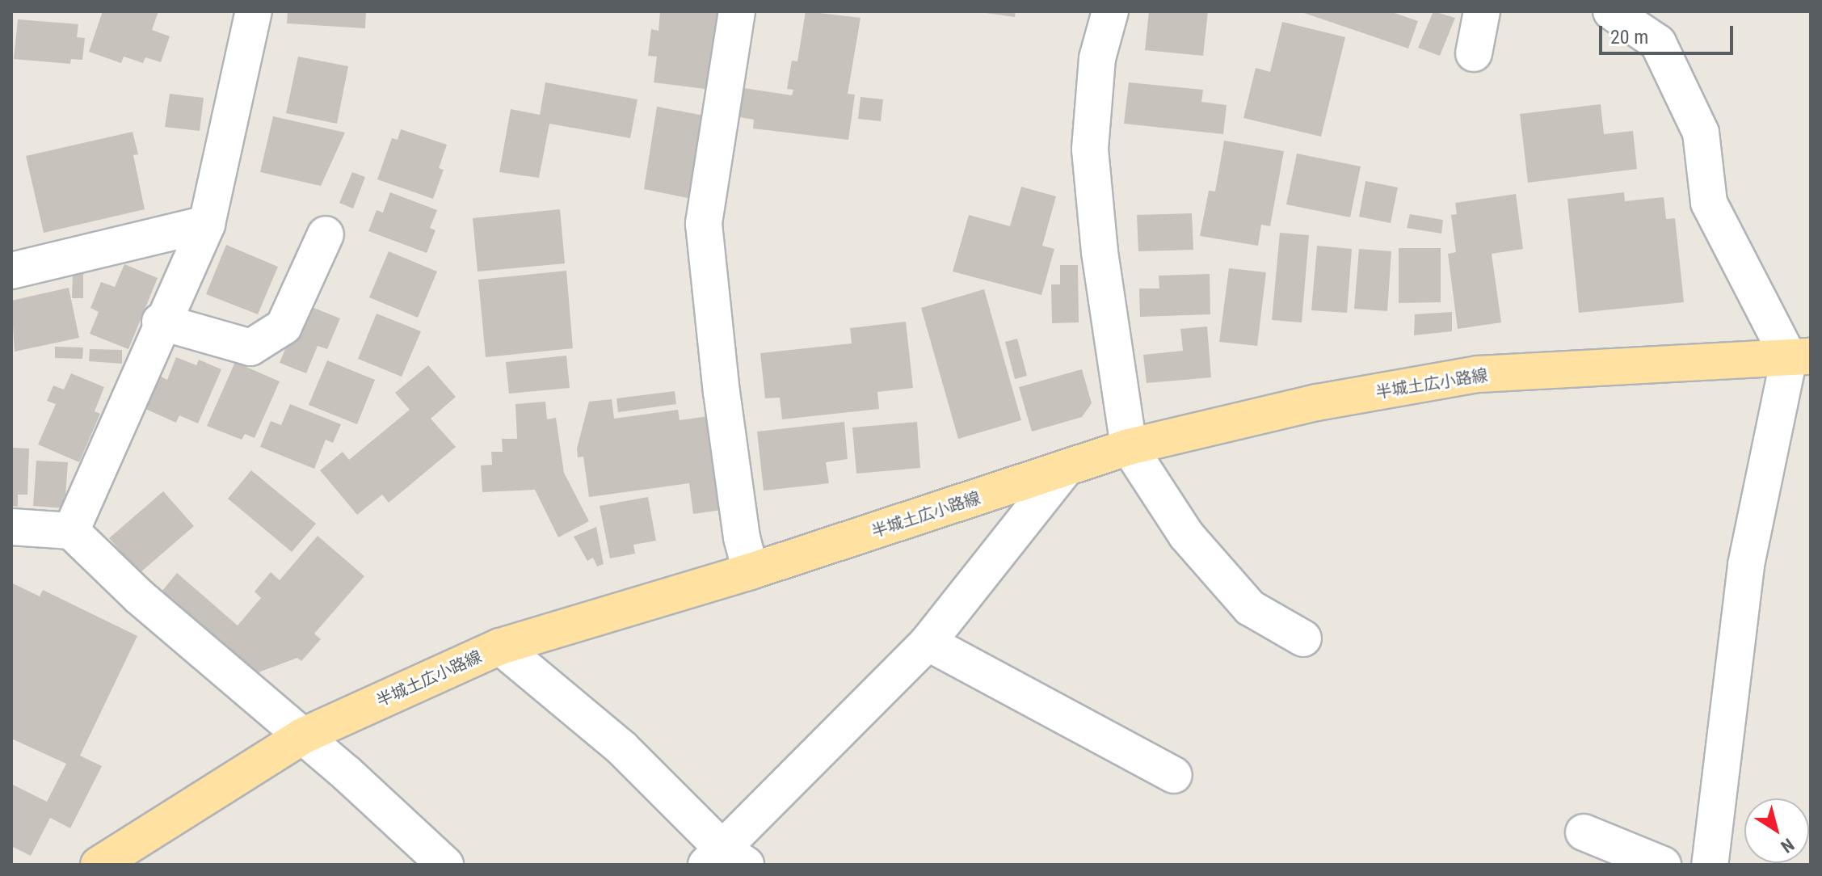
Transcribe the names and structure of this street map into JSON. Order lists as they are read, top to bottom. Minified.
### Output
{"streets":{"main road":["半城土広小路線"]},"scale_bar":"20 m","north":"bottom right"}
